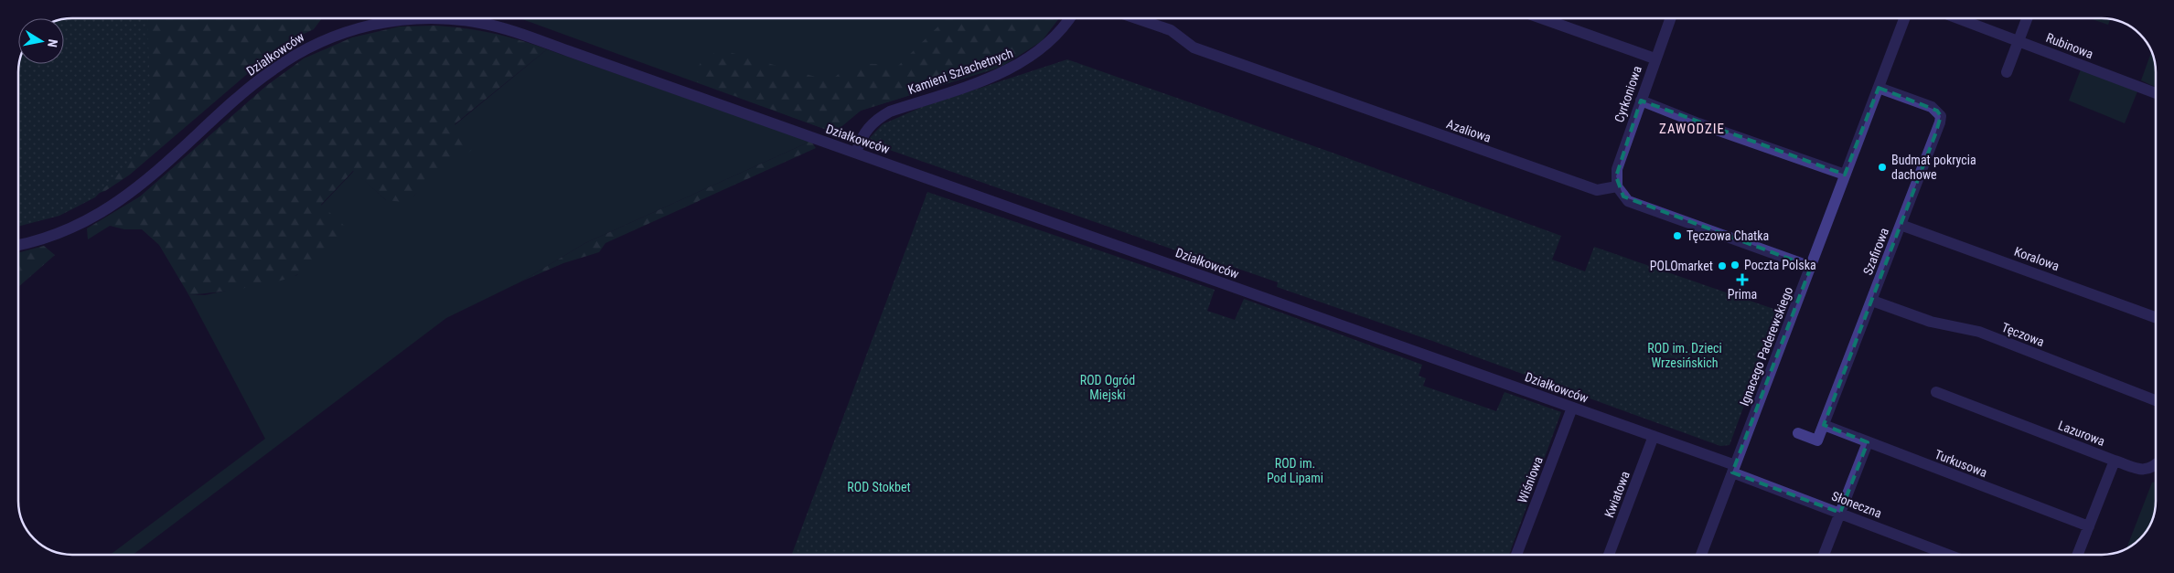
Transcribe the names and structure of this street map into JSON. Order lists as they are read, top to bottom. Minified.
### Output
{"streets":{"street":["Rubinowa","Działkowców","Kamieni Szlachetnych","Cyrkoniowa","Azaliowa","Szafirowa","Koralowa","Tęczowa","Ignacego Paderewskiego","Lazurowa","Turkusowa","Wiśniowa","Kwiatowa","Słoneczna"]},"crossings":[["Działkowców","Kamieni Szlachetnych"],["Działkowców","Ignacego Paderewskiego"],["Działkowców","Wiśniowa"],["Działkowców","Kwiatowa"],["Działkowców","Słoneczna"],["Cyrkoniowa","Azaliowa"],["Szafirowa","Koralowa"],["Szafirowa","Tęczowa"],["Szafirowa","Ignacego Paderewskiego"],["Szafirowa","Turkusowa"],["Ignacego Paderewskiego","Słoneczna"],["Lazurowa","Turkusowa"]],"districts":["ZAWODZIE"],"parks":["ROD im. Dzieci Wrzesińskich","ROD Ogród Miejski","ROD im. Pod Lipami","ROD Stokbet"],"places":{"other":["Budmat pokrycia dachowe","Tęczowa Chatka","Poczta Polska","POLOmarket"],"health":["Prima"]},"north":"right"}
